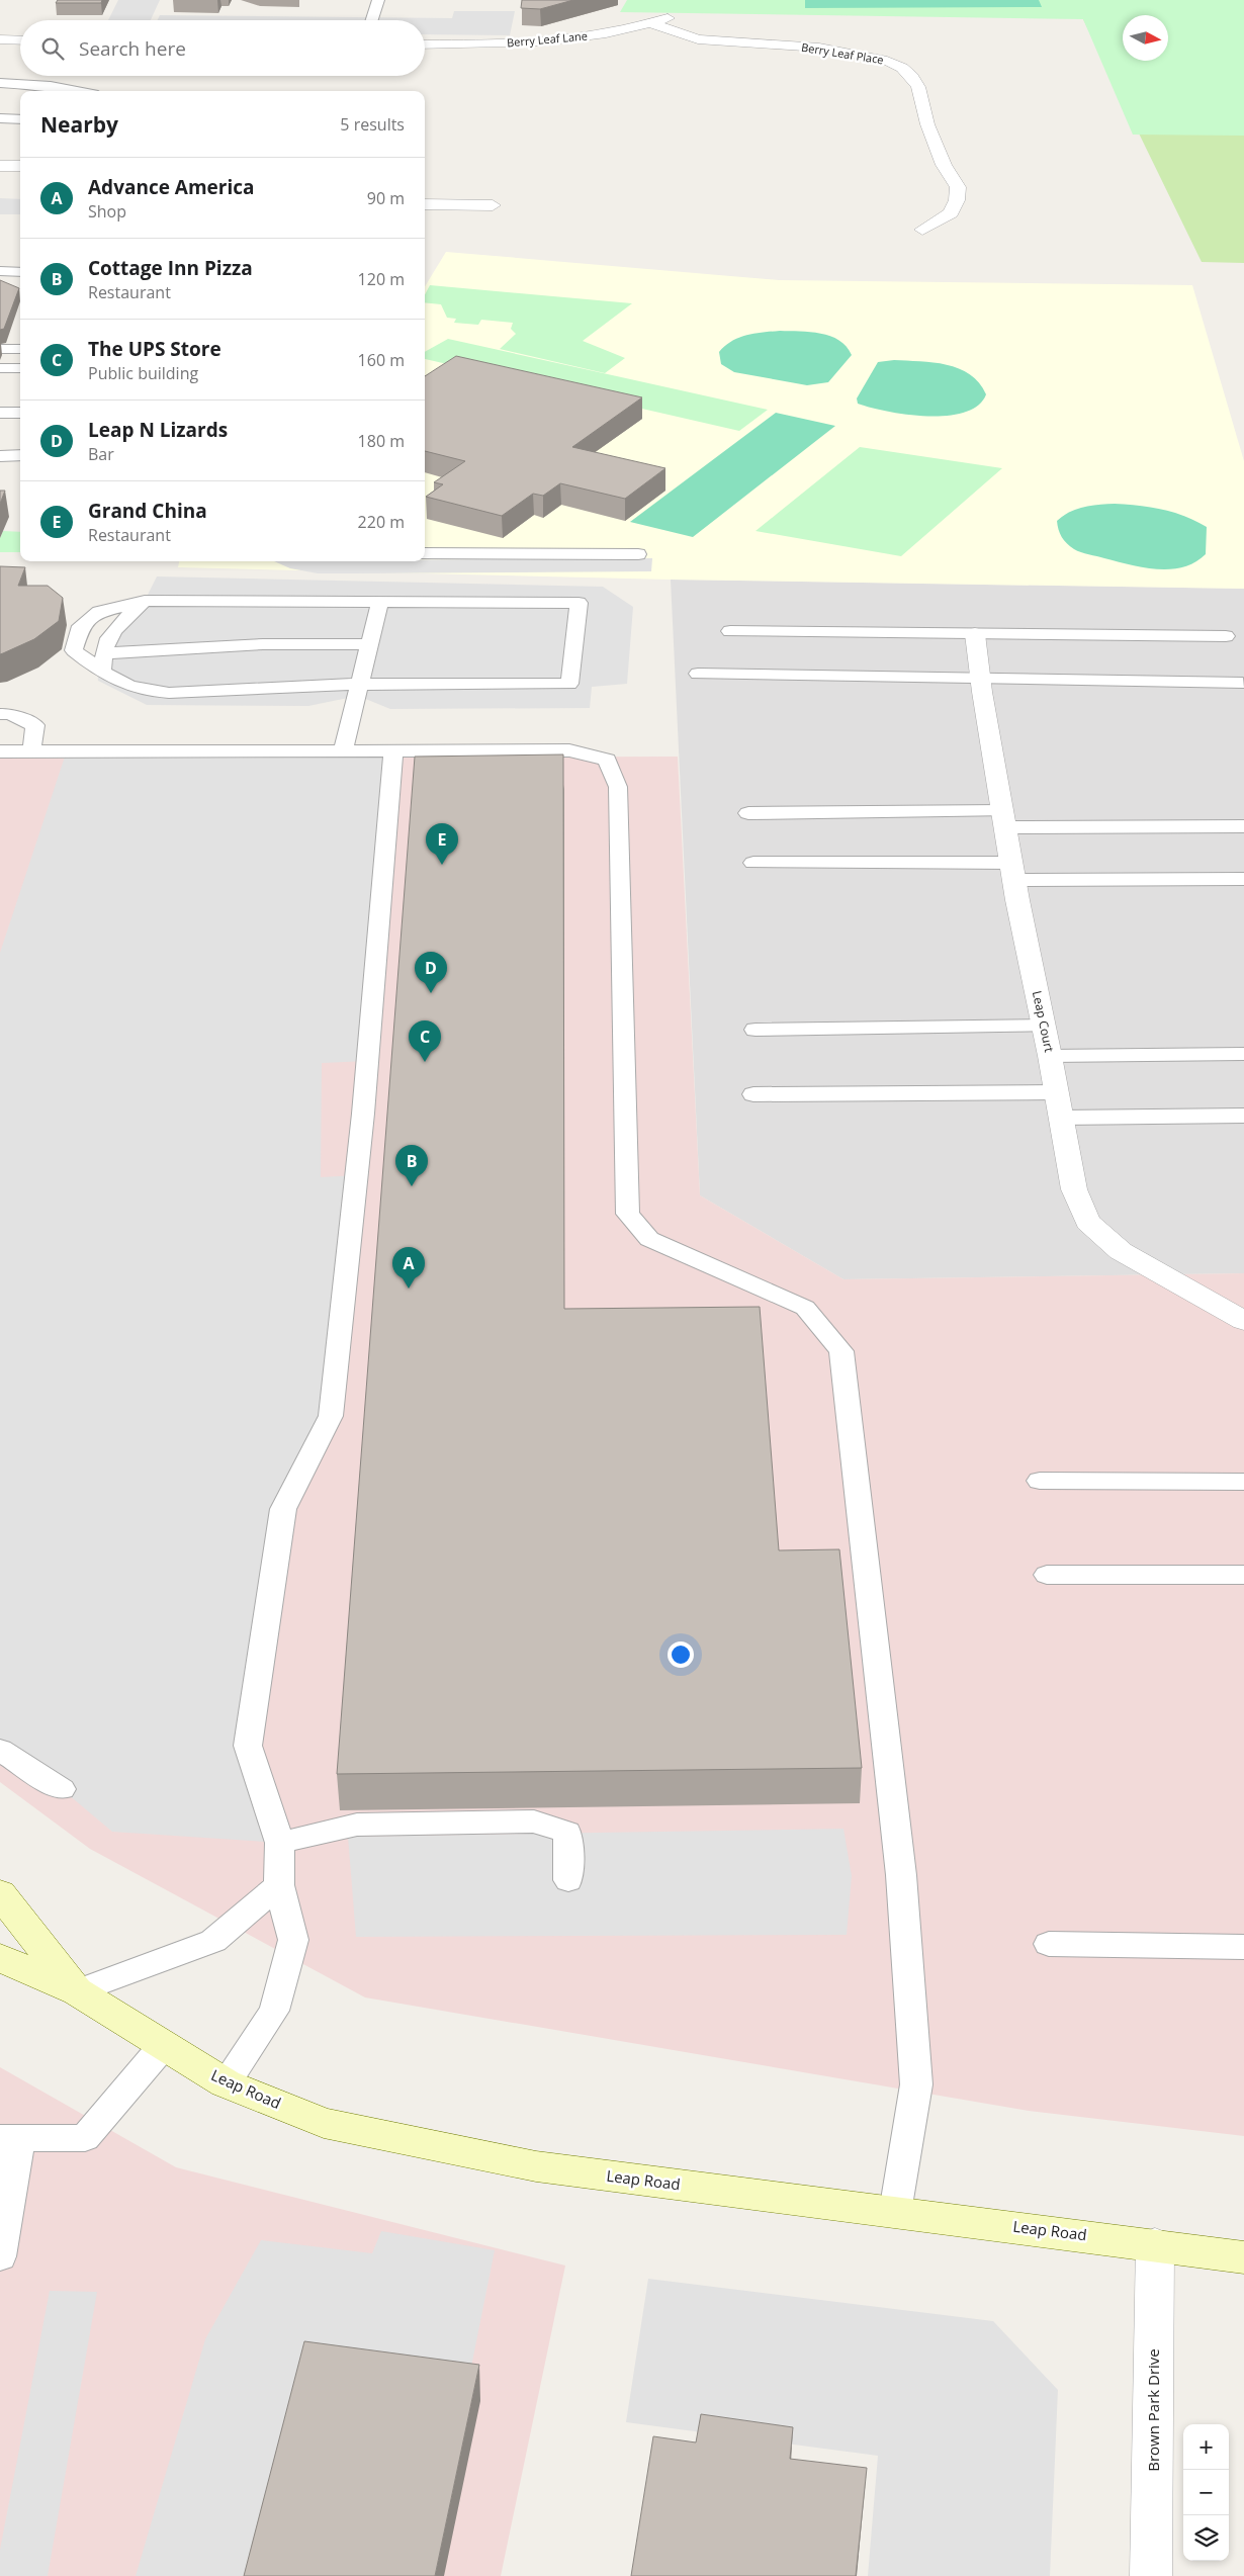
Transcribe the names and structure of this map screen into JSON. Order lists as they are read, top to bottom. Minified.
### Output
{"streets":{"street":["Berry Leaf Lane","Berry Leaf Place","Leap Court","Leap Road","Brown Park Drive"]},"crossings":[["Berry Leaf Lane","Berry Leaf Place"],["Leap Road","Brown Park Drive"]],"north":"right","page":{"search":"Search here","heading":["Nearby","5 results"],"list":[{"mark":"A","name":"Advance America","note":"Shop","value":"90 m"},{"mark":"B","name":"Cottage Inn Pizza","note":"Restaurant","value":"120 m"},{"mark":"C","name":"The UPS Store","note":"Public building","value":"160 m"},{"mark":"D","name":"Leap N Lizards","note":"Bar","value":"180 m"},{"mark":"E","name":"Grand China","note":"Restaurant","value":"220 m"}],"pins":["E","D","C","B","A"],"map_buttons":["+","−"]}}
